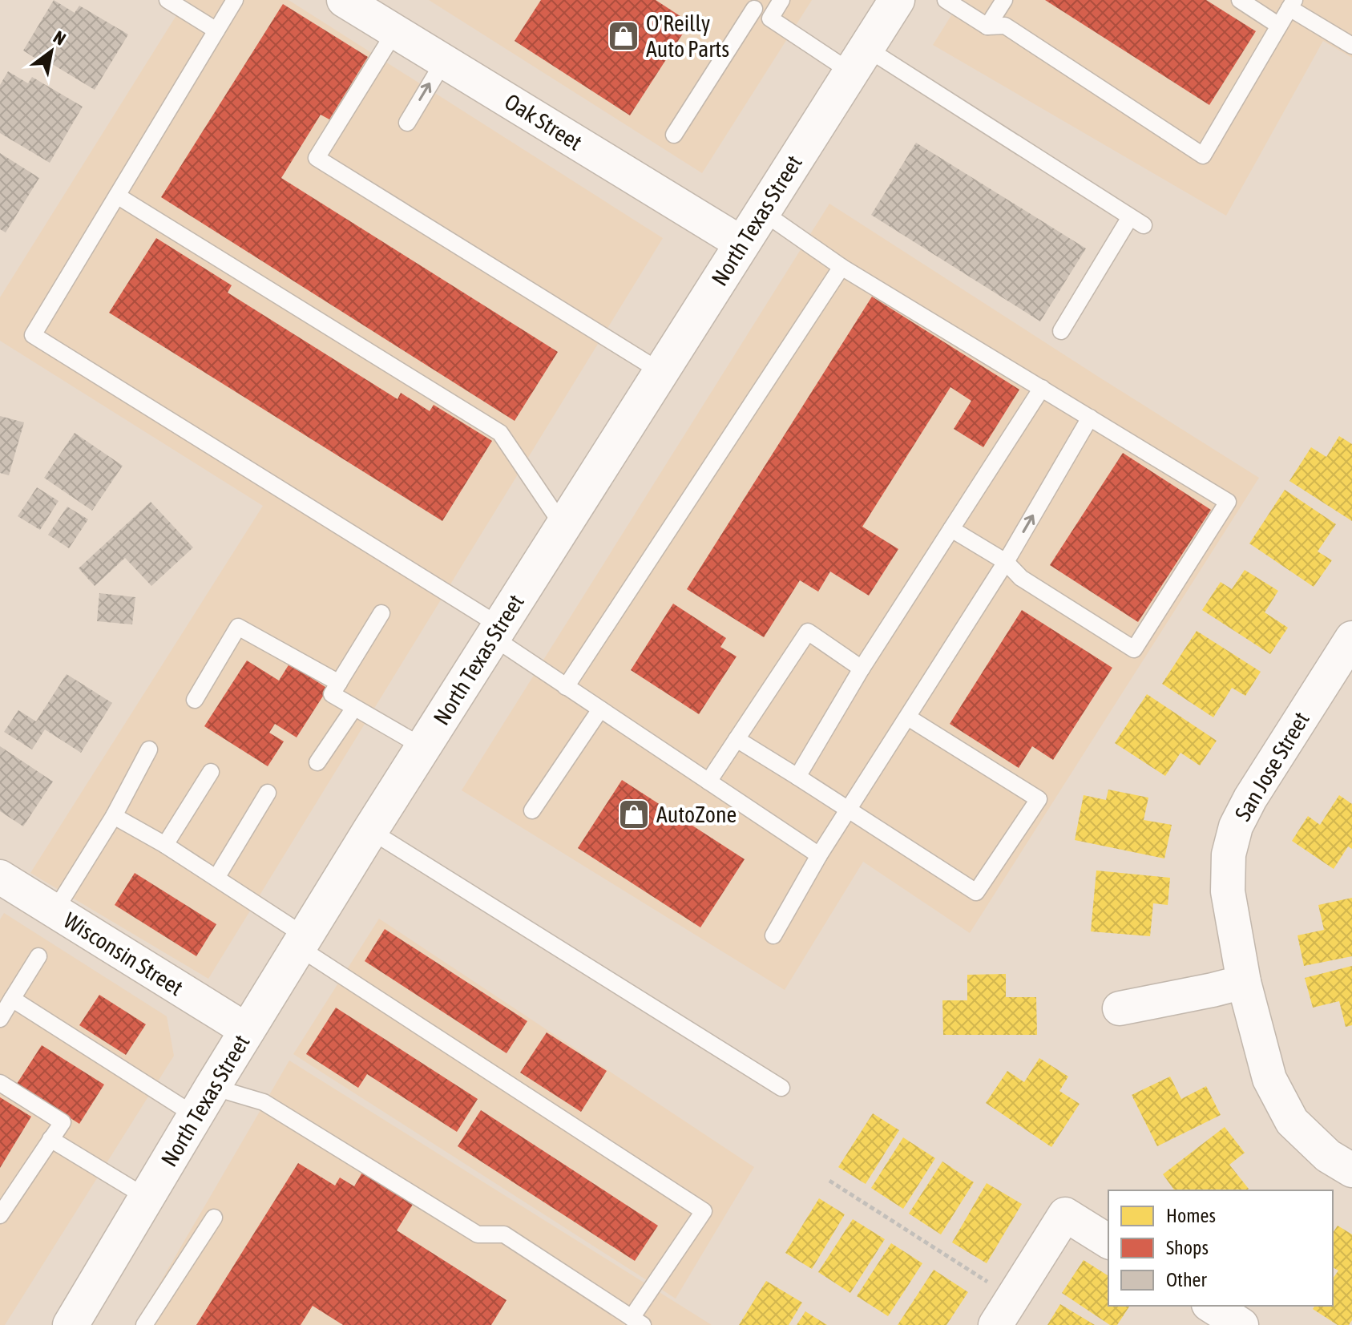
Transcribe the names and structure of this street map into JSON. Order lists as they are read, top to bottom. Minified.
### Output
{"streets":{"main road":["North Texas Street"],"street":["Oak Street","San Jose Street","Wisconsin Street"]},"crossings":[["Oak Street","North Texas Street"],["North Texas Street","Wisconsin Street"]],"places":{"shop":["O'Reilly Auto Parts","AutoZone"]},"legend":["Homes","Shops","Other"],"north":"top right"}
